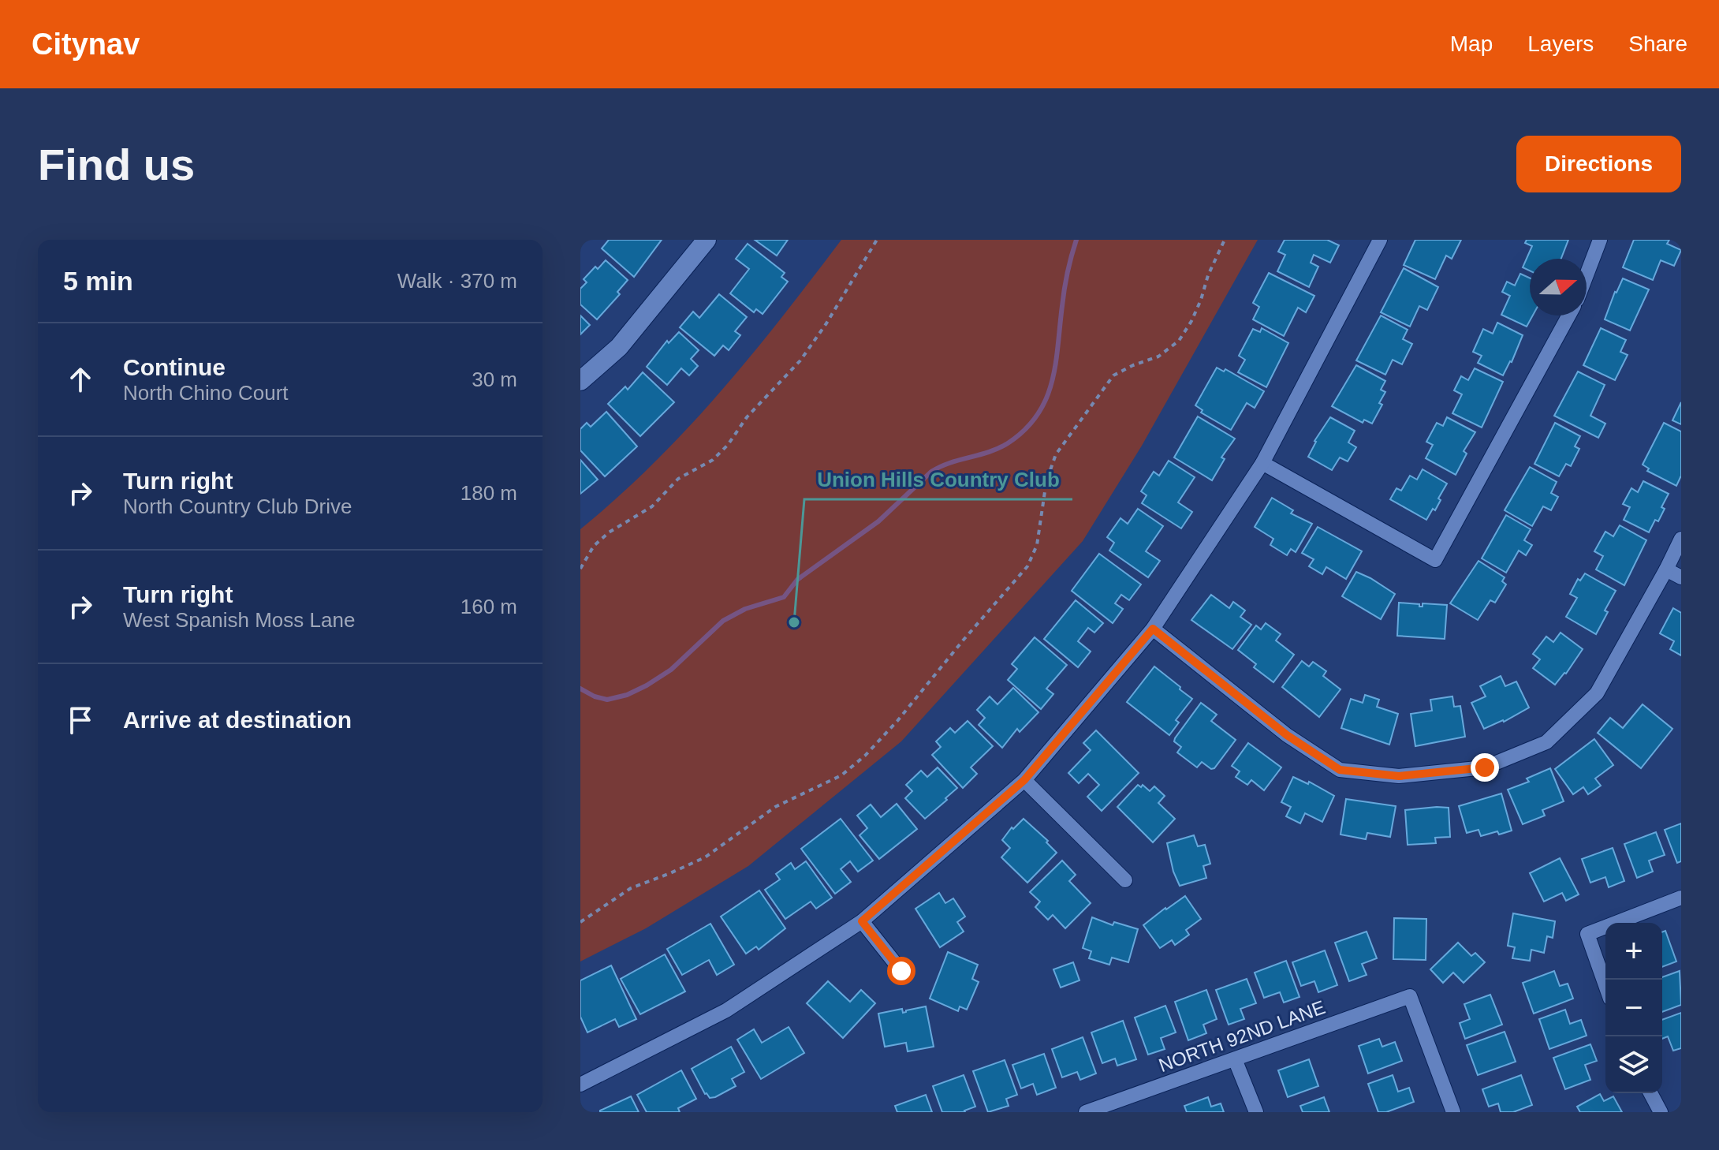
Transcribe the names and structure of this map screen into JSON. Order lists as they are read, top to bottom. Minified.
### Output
{"streets":{"street":["NORTH 92ND LANE"]},"places":["Union Hills Country Club"],"north":"right","page":{"header":"Citynav","nav":["Map","Layers","Share"],"buttons":"Directions","title":"Find us","heading":["5 min","Walk · 370 m"],"list":[["Continue","North Chino Court","30 m"],["Turn right","North Country Club Drive","180 m"],["Turn right","West Spanish Moss Lane","160 m"],"Arrive at destination"],"map_buttons":["+","−"]}}
